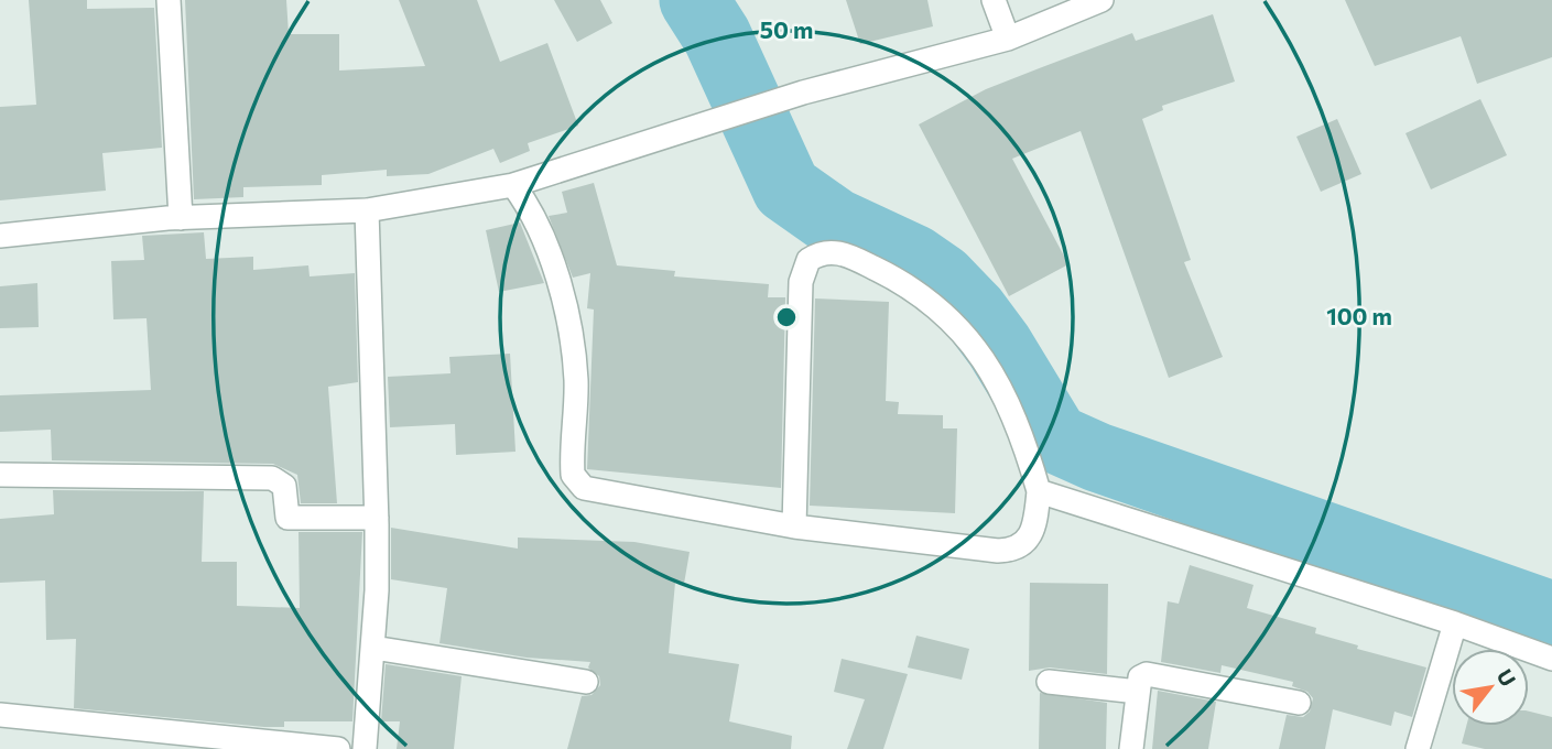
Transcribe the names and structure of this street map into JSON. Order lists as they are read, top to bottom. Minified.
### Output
{"north":"top right","rings":["50 m","100 m"]}
